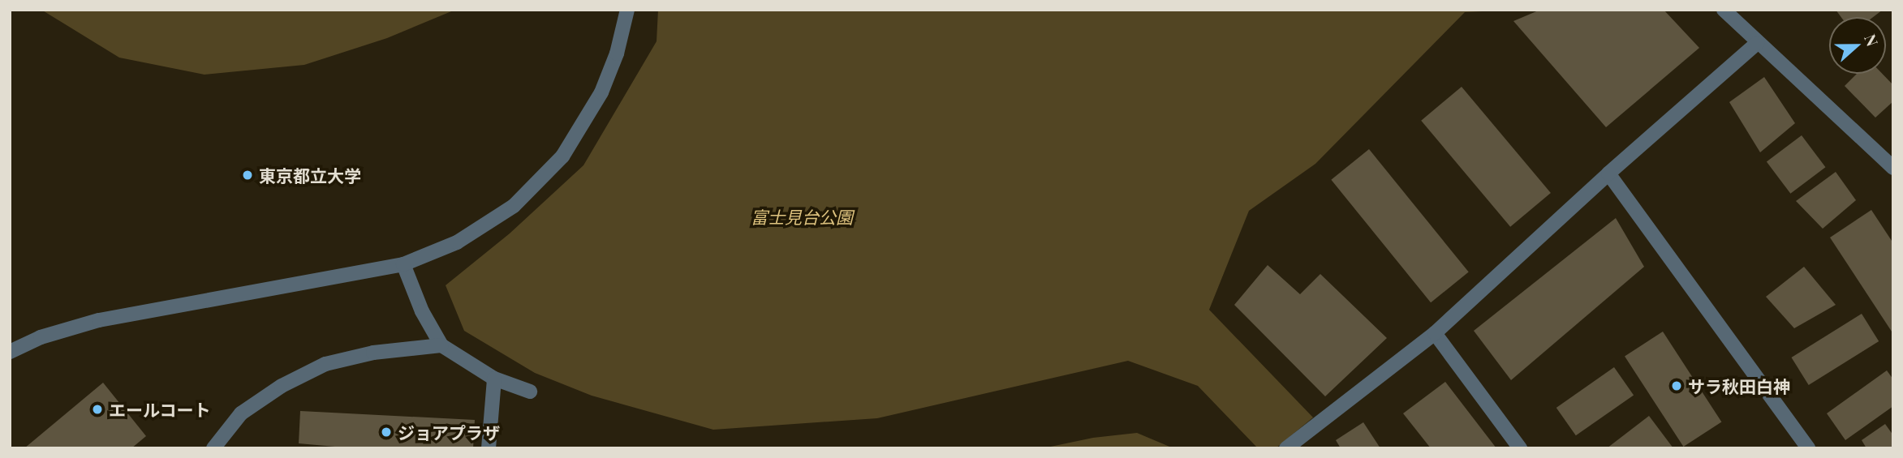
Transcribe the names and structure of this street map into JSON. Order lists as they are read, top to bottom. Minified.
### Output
{"parks":["富士見台公園"],"places":["東京都立大学","サラ秋田白神","エールコート","ジョアプラザ"],"north":"right"}
